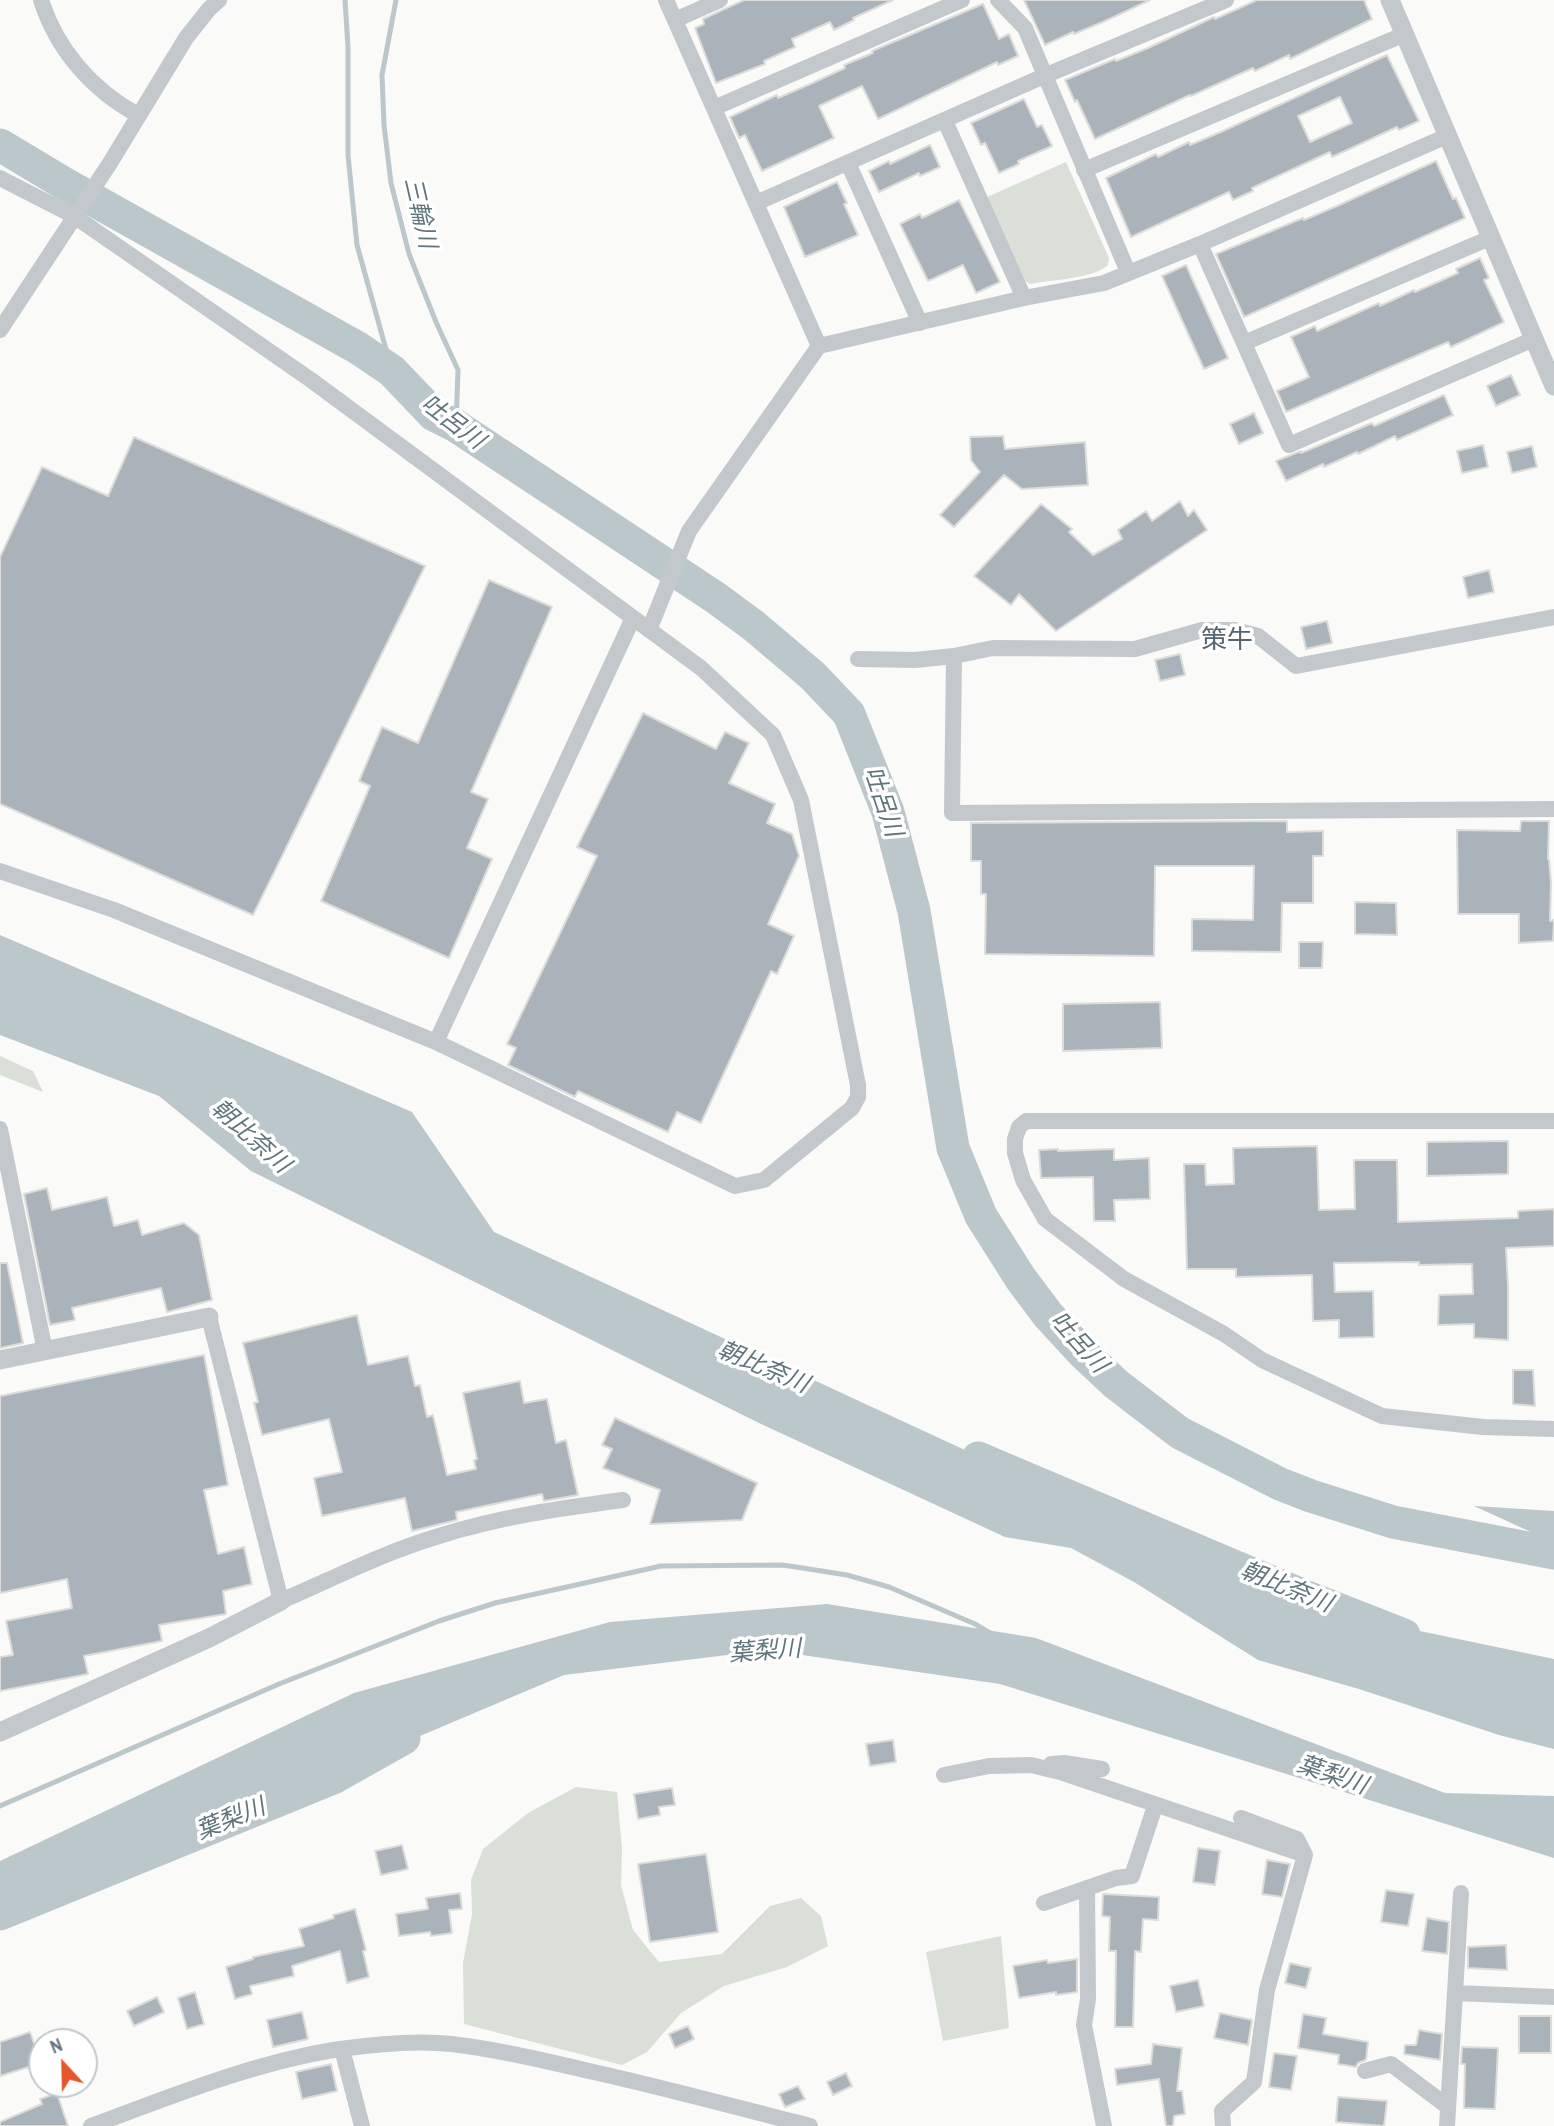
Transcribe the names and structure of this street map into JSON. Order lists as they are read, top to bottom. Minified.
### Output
{"districts":["策牛"],"water":["三輪川","吐呂川","朝比奈川","葉梨川"],"north":"top"}
